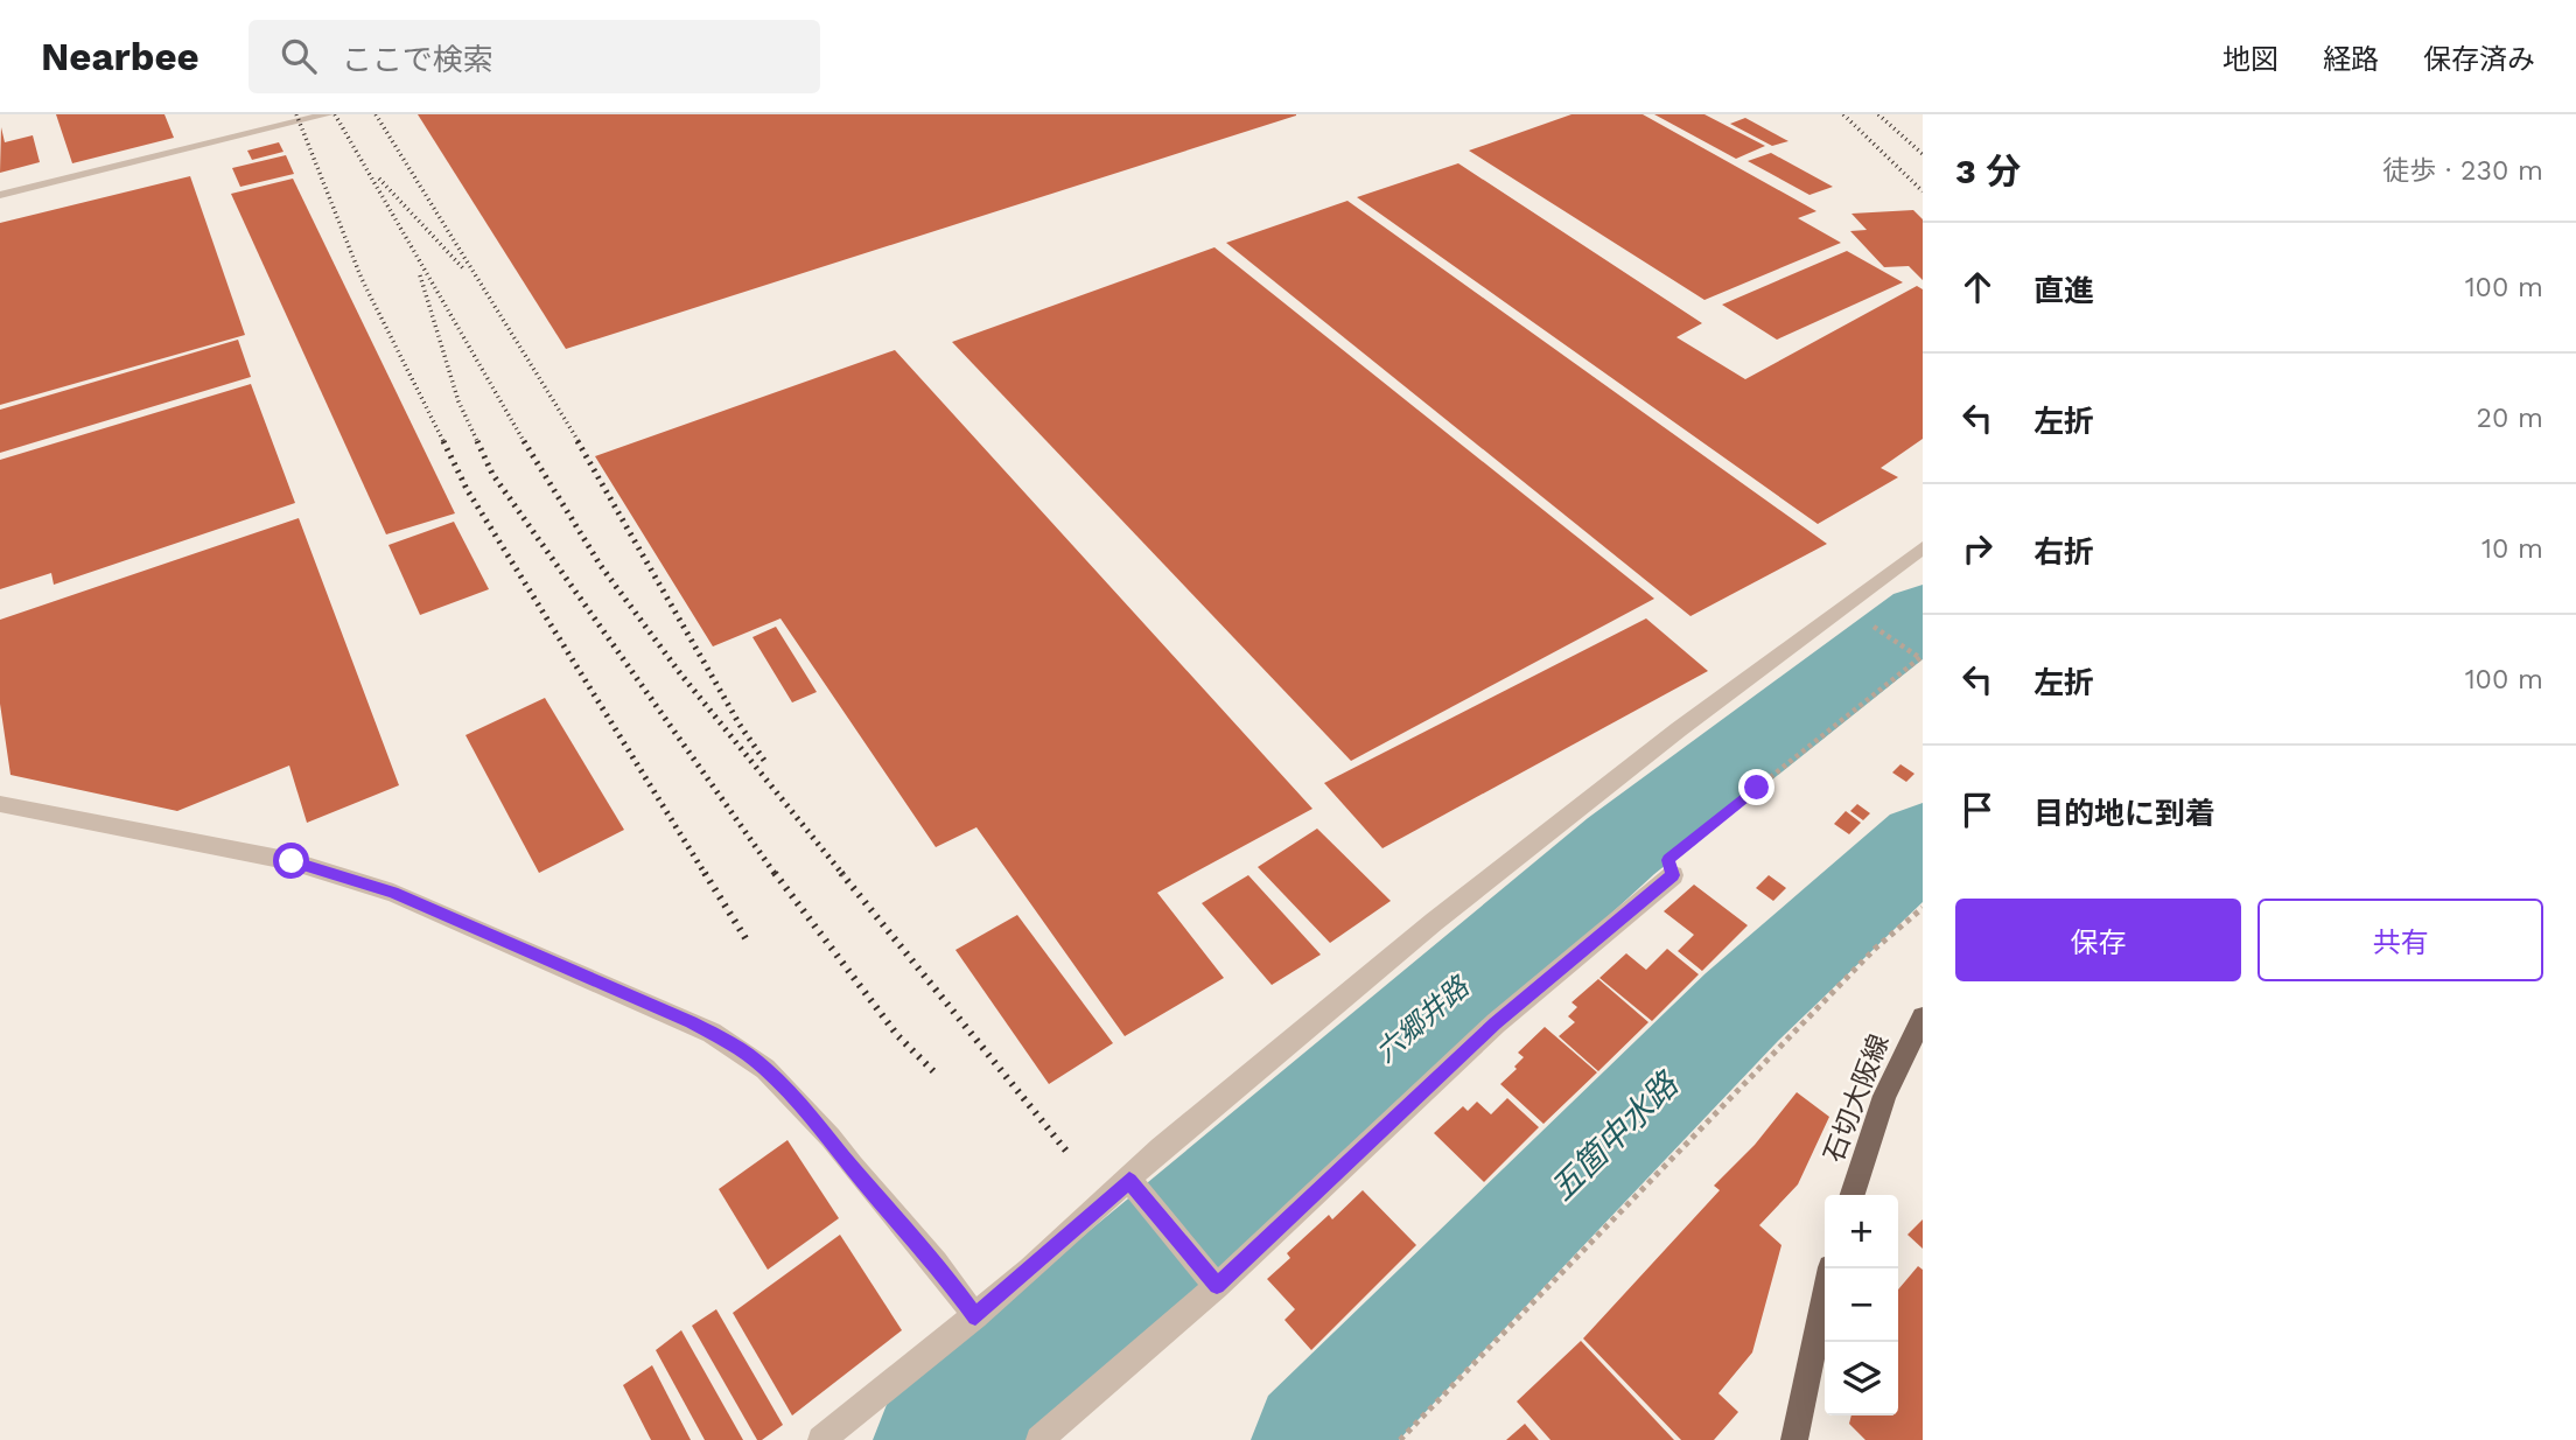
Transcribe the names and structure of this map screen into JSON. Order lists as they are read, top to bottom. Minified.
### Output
{"streets":{"main road":["石切大阪線"]},"water":["六郷井路","五箇中水路"],"page":{"header":"Nearbee","search":"ここで検索","nav":["地図","経路","保存済み"],"heading":["3 分","徒歩 · 230 m"],"list":[["直進","100 m"],["左折","20 m"],["右折","10 m"],["左折","100 m"],"目的地に到着"],"buttons":["保存","共有"],"map_buttons":["+","−"]}}
